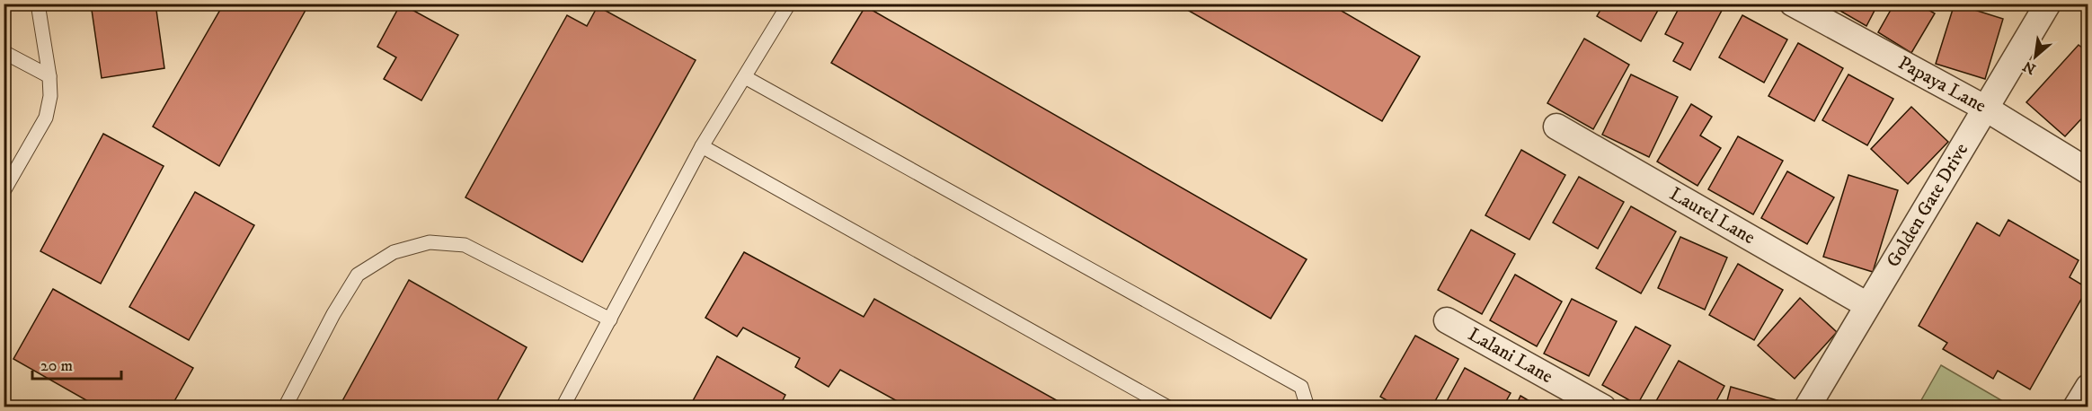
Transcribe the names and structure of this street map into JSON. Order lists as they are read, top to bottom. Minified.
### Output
{"streets":{"street":["Papaya Lane","Golden Gate Drive","Laurel Lane","Lalani Lane"]},"crossings":[["Papaya Lane","Golden Gate Drive"],["Golden Gate Drive","Laurel Lane"]],"scale_bar":"20 m","north":"bottom left"}
